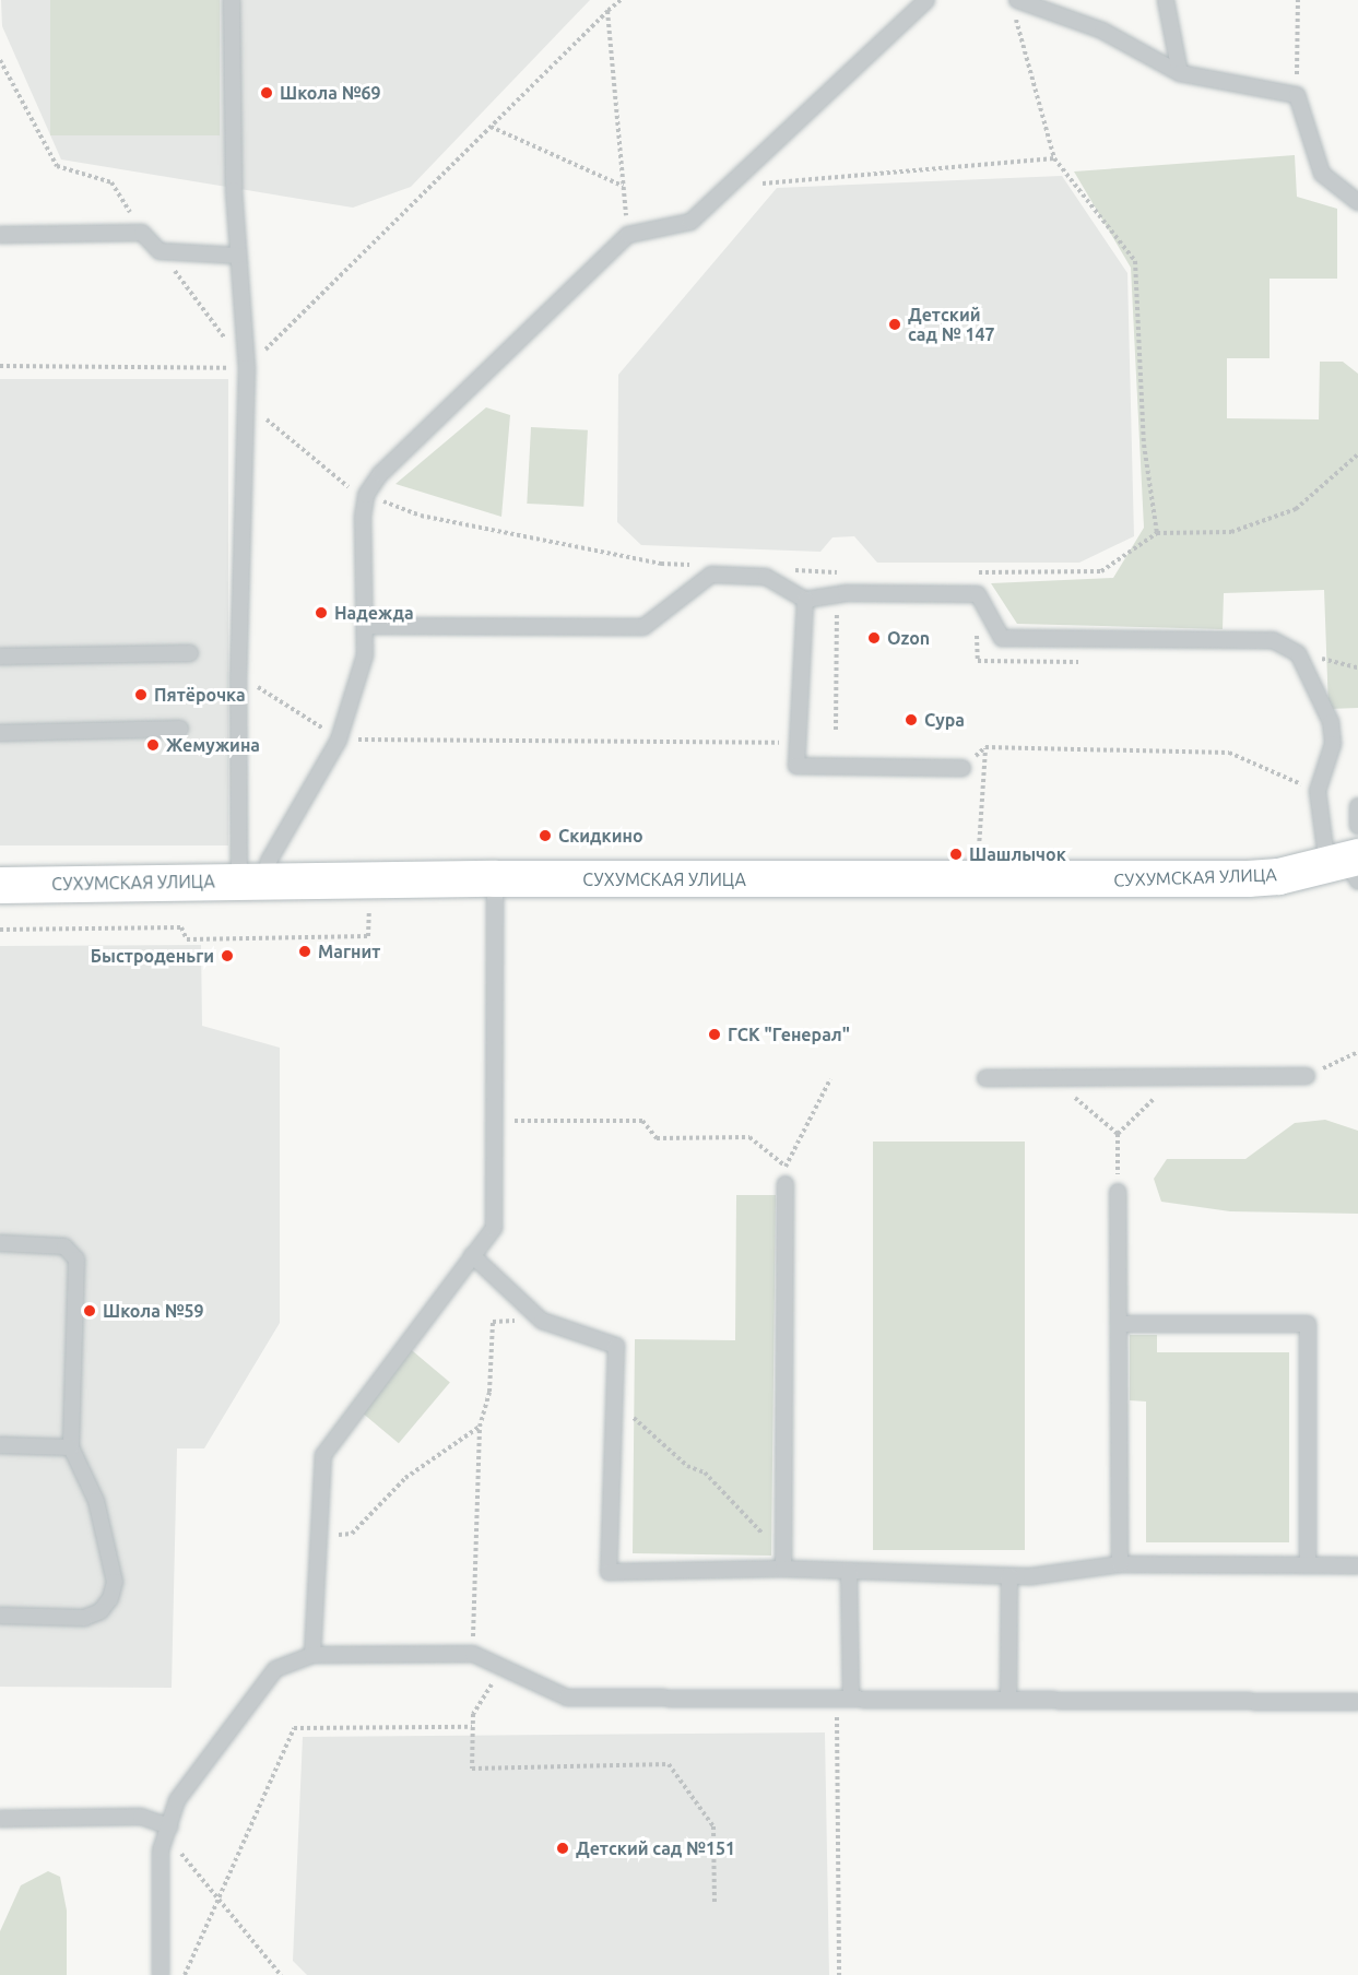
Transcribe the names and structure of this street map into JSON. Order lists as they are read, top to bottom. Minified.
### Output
{"streets":{"main road":["СУХУМСКАЯ УЛИЦА"]},"places":["Школа №69","Детский сад № 147","Надежда","Ozon","Пятёрочка","Сура","Жемужина","Скидкино","Шашлычок","Магнит","Быстроденьги","ГСК \"Генерал\"","Школа №59","Детский сад №151"]}
